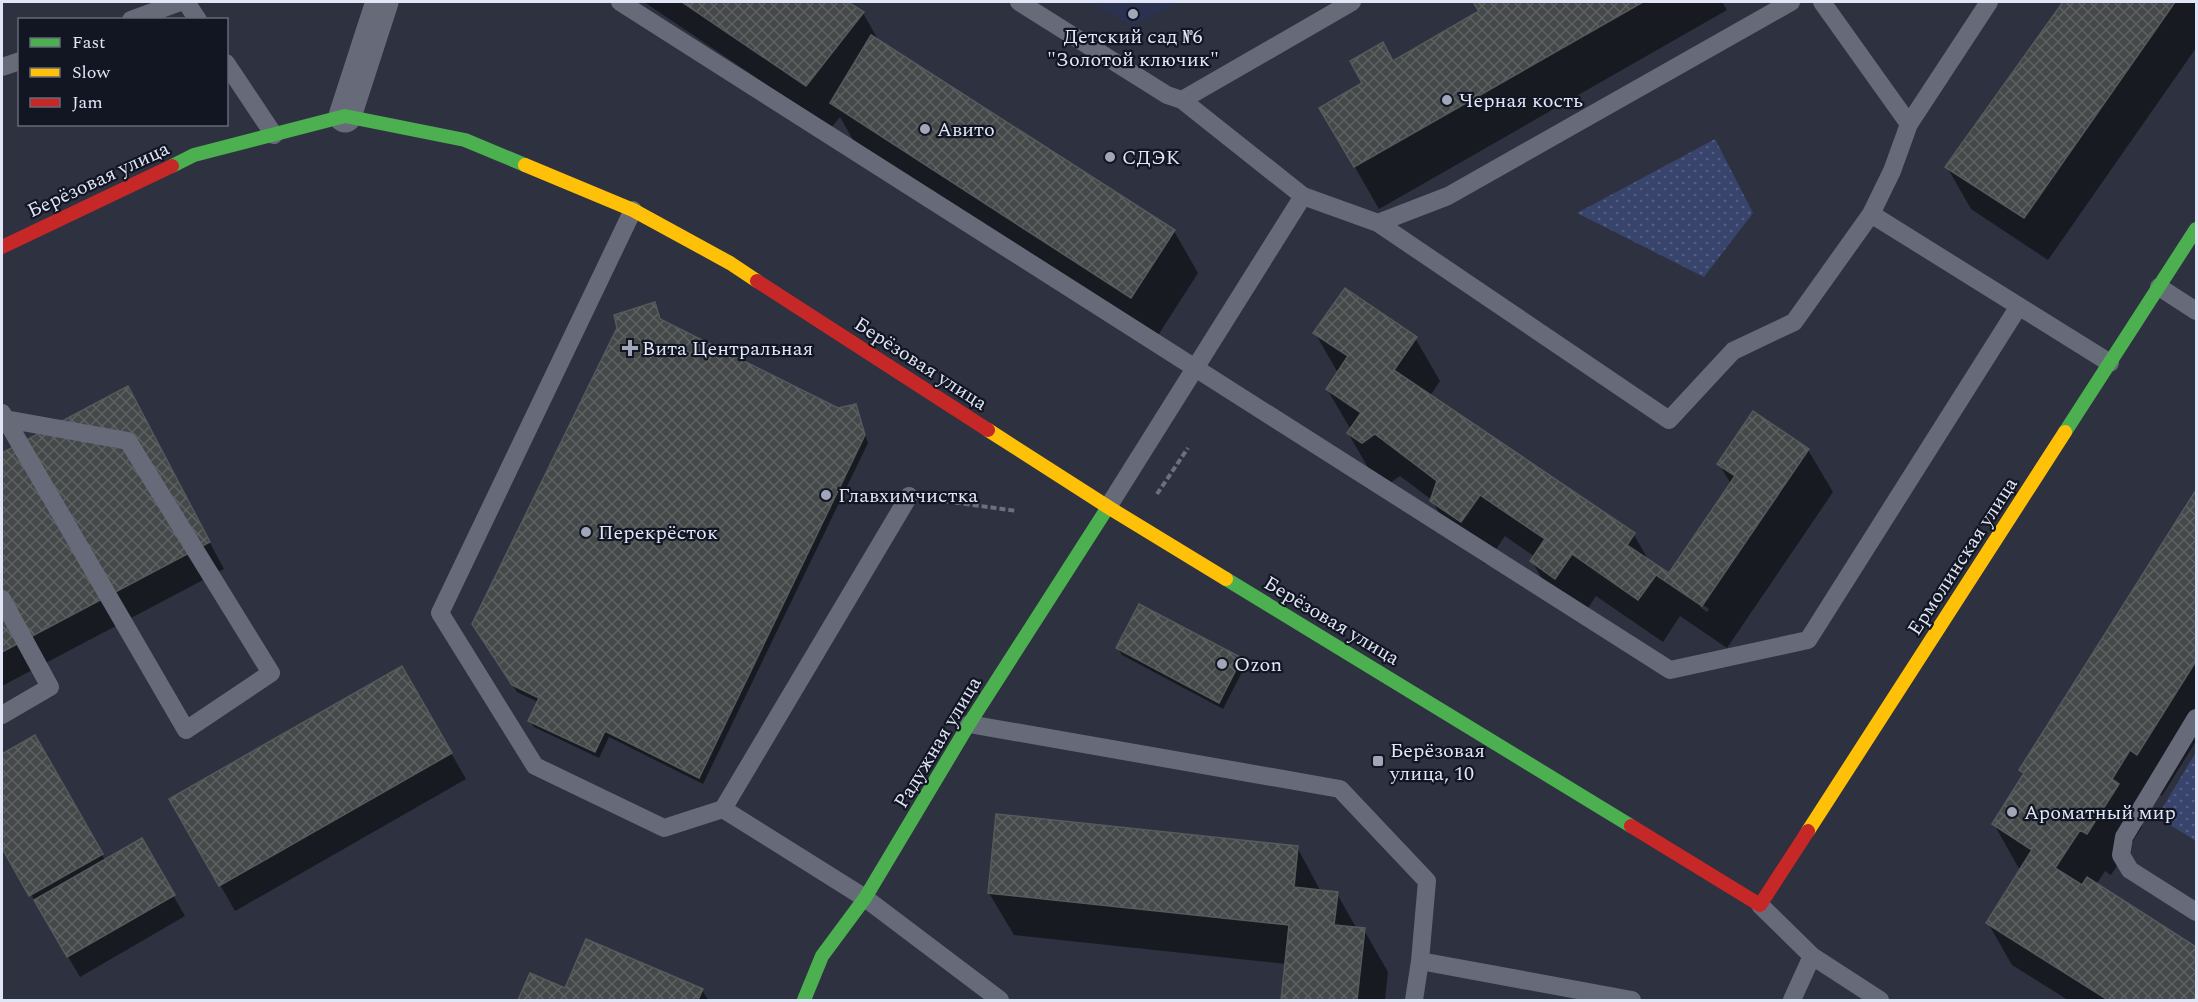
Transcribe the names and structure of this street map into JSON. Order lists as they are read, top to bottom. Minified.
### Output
{"streets":{"street":["Берёзовая улица","Ермолинская улица","Радужная улица"]},"crossings":[["Берёзовая улица","Ермолинская улица"],["Берёзовая улица","Радужная улица"]],"places":{"other":["Детский сад №6 \"Золотой ключик\"","Черная кость","Авито","СДЭК","Главхимчистка","Перекрёсток","Ozon","Ароматный мир"],"health":["Вита Центральная"],"transit":["Берёзовая улица, 10"]},"legend":["Fast","Slow","Jam"]}
